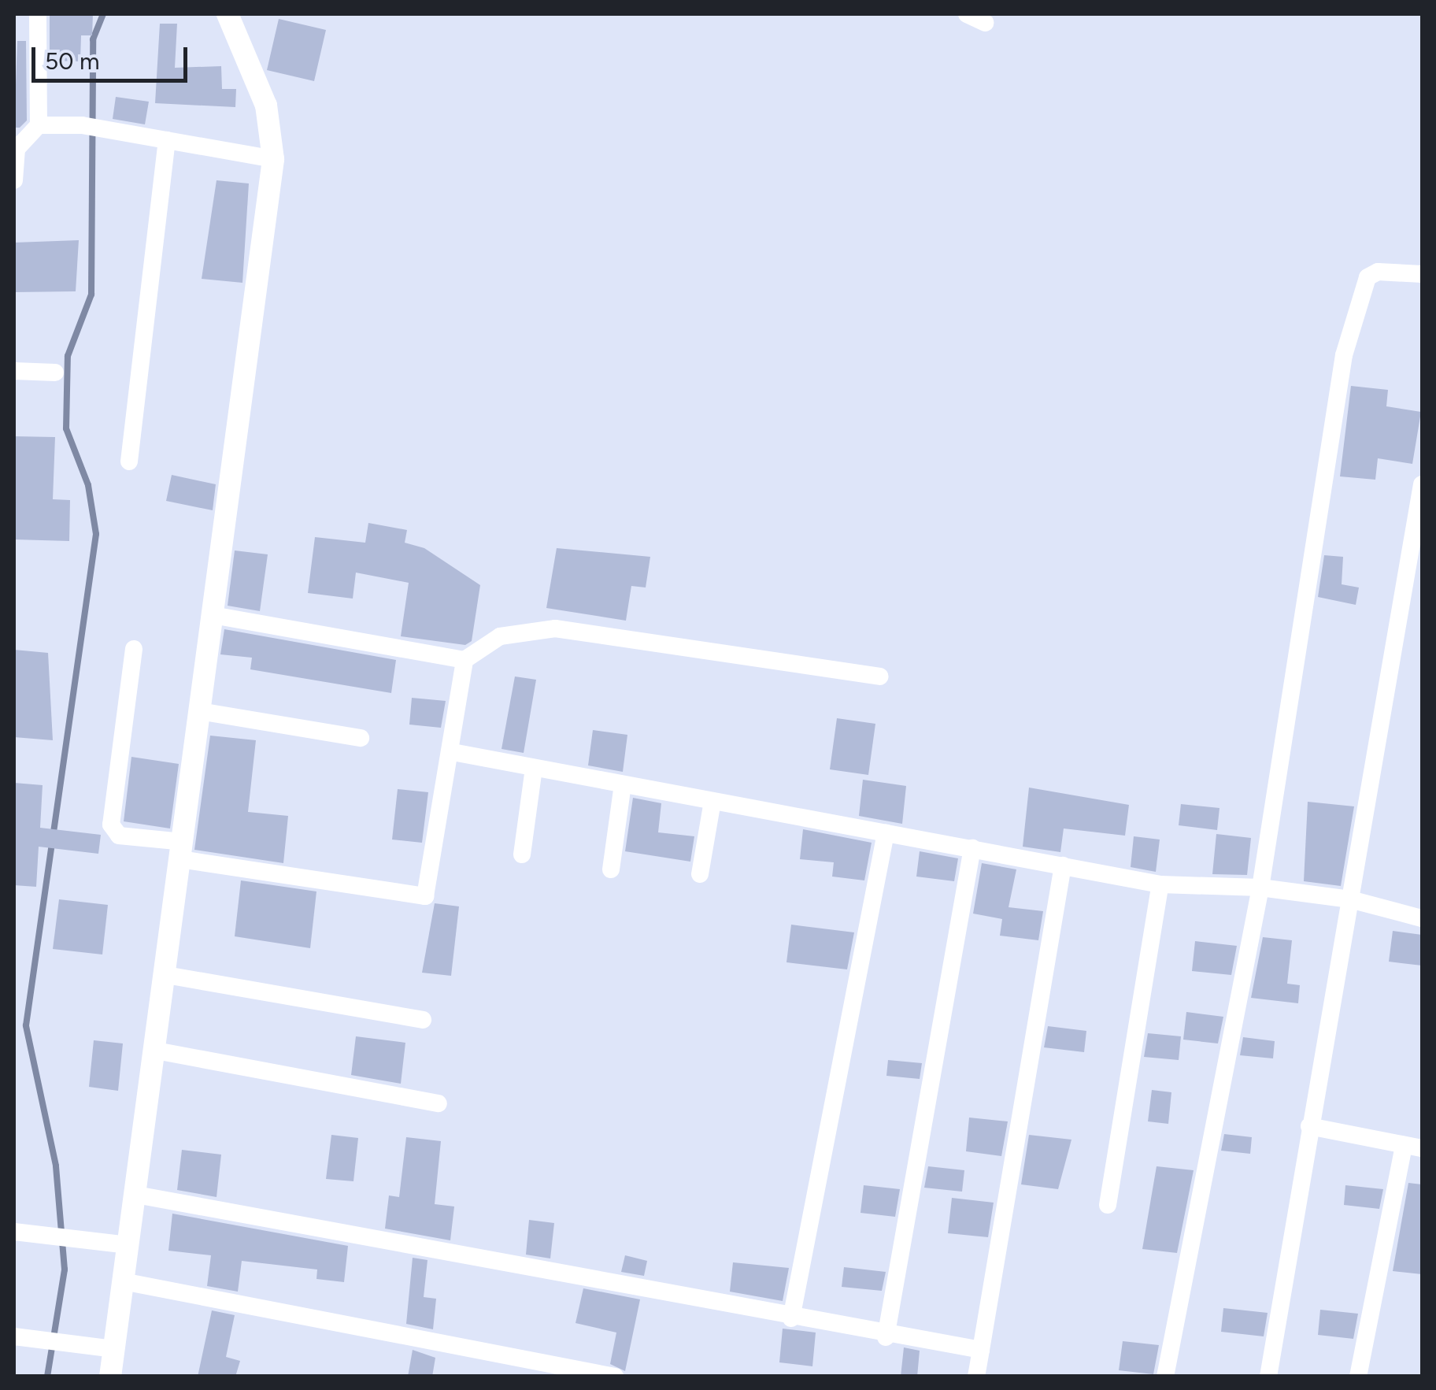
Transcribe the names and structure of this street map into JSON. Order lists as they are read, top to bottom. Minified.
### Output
{"scale_bar":"50 m"}
